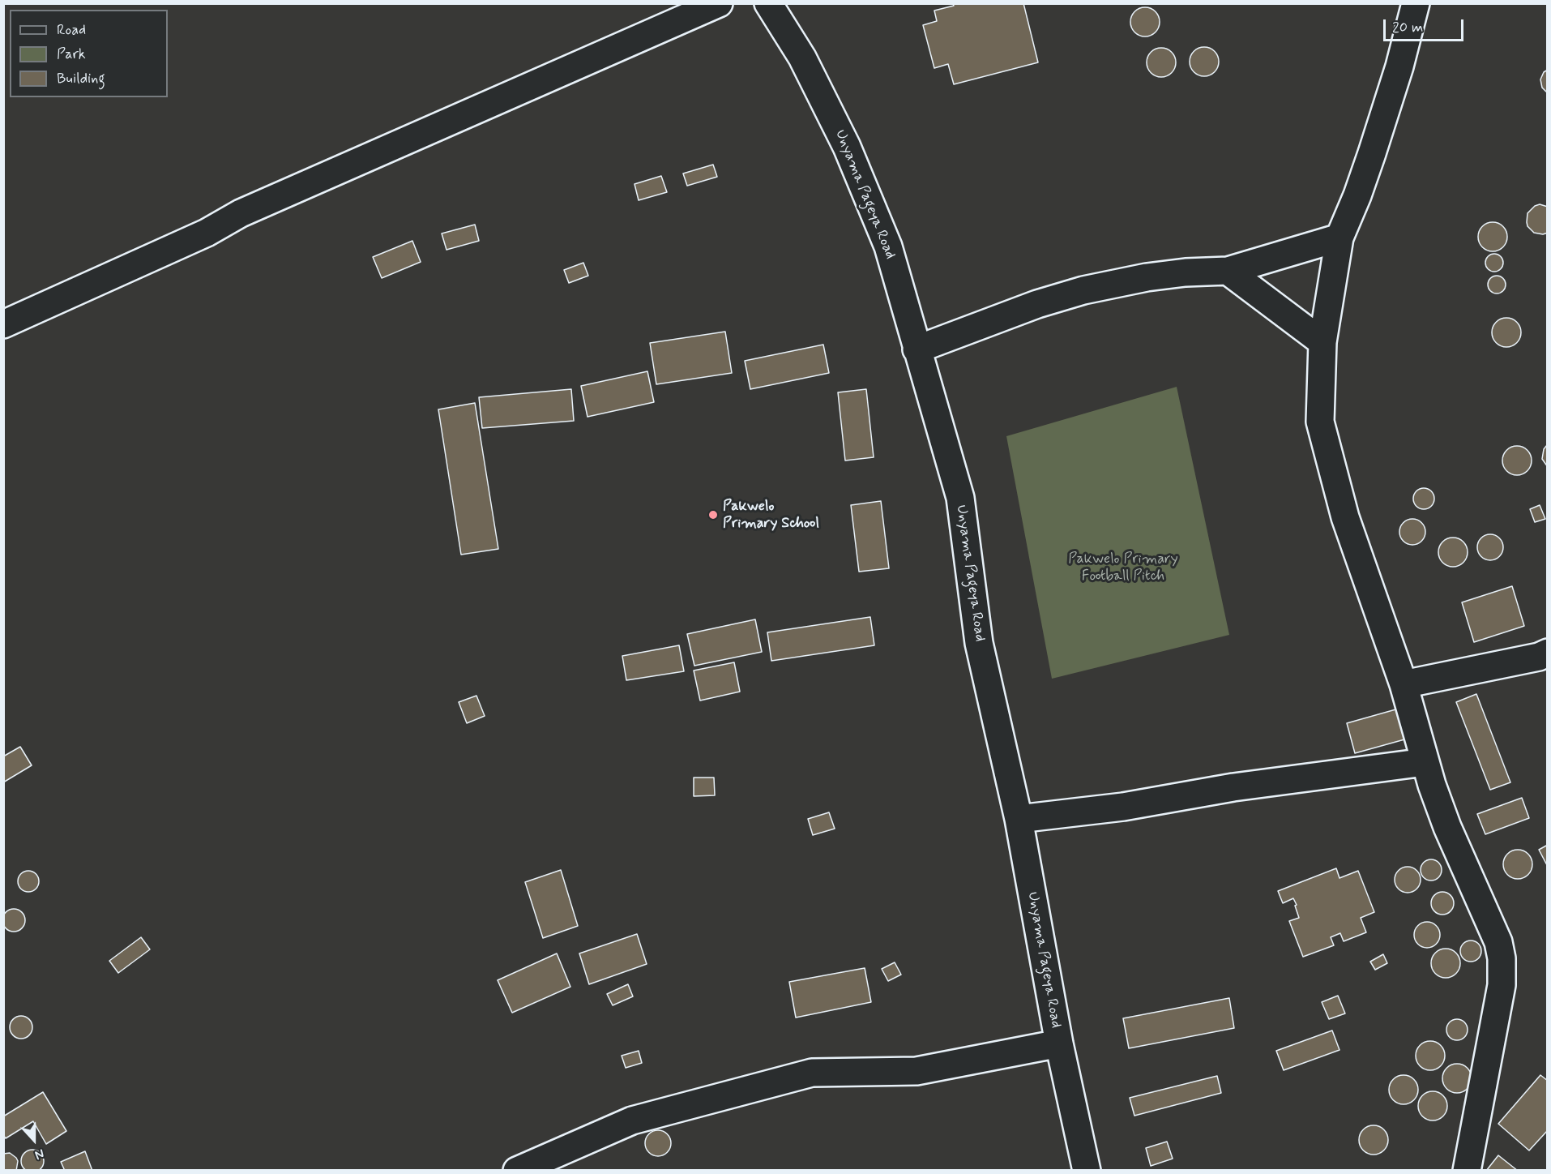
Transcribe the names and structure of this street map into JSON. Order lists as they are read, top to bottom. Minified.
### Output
{"streets":{"street":["Unyama Pageya Road"]},"parks":["Pakwelo Primary Football Pitch"],"places":["Pakwelo Primary School"],"legend":["Road","Park","Building"],"scale_bar":"20 m","north":"bottom"}
